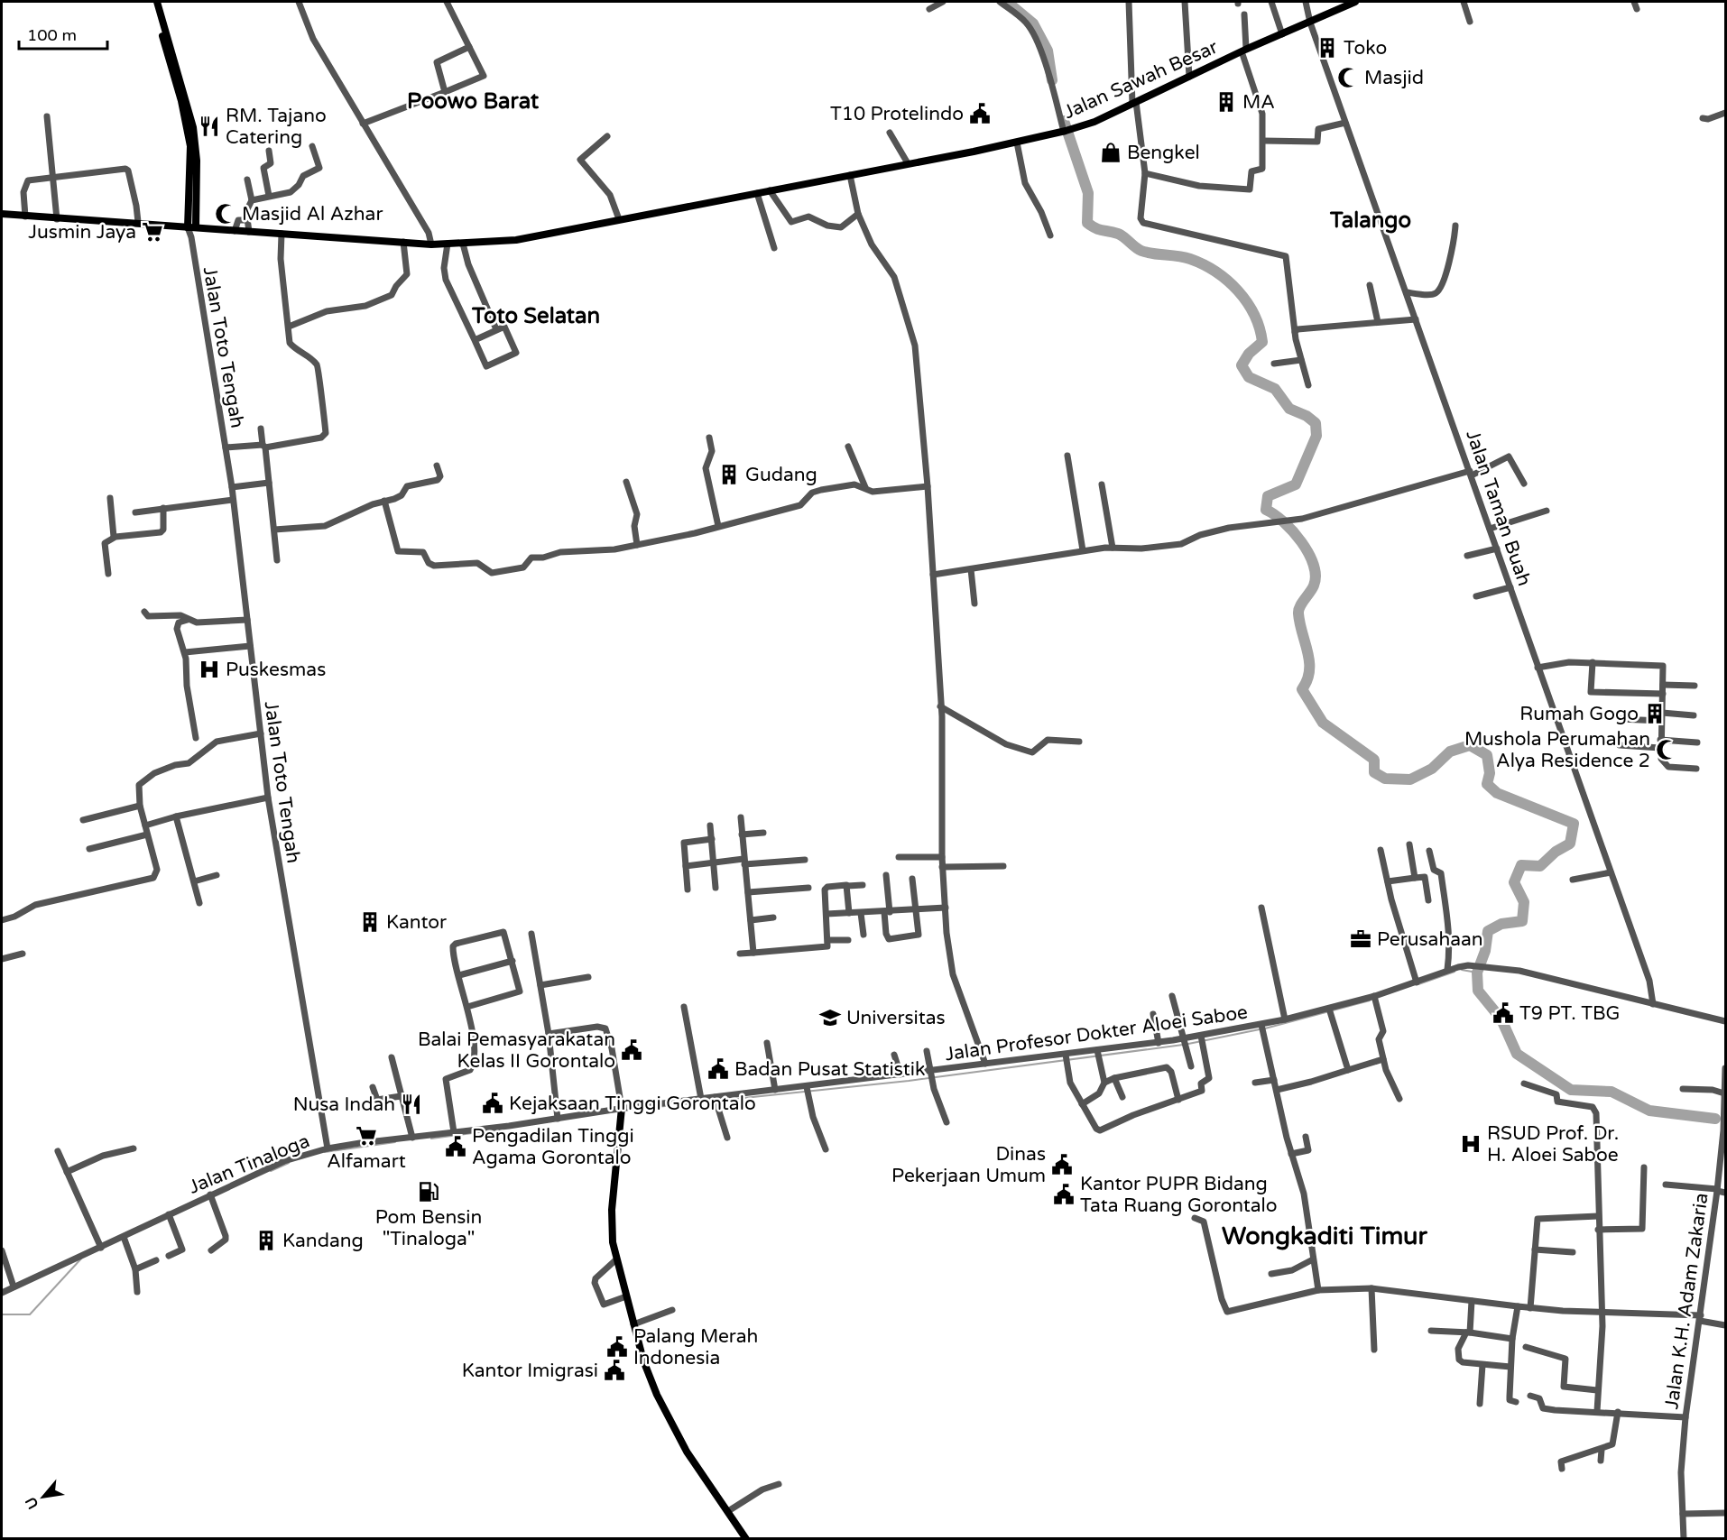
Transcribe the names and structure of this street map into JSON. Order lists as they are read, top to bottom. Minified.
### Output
{"streets":{"main road":["Jalan Sawah Besar"],"street":["Jalan Toto Tengah","Jalan Taman Buah","Jalan Profesor Dokter Aloei Saboe","Jalan Tinaloga","Jalan K.H. Adam Zakaria"]},"crossings":[["Jalan Sawah Besar","Jalan Toto Tengah"],["Jalan Sawah Besar","Jalan Taman Buah"],["Jalan Toto Tengah","Jalan Tinaloga"],["Jalan Taman Buah","Jalan Profesor Dokter Aloei Saboe"],["Jalan Profesor Dokter Aloei Saboe","Jalan Tinaloga"]],"districts":["Poowo Barat","Talango","Toto Selatan","Wongkaditi Timur"],"places":{"building":["Toko","MA","Gudang","Rumah Gogo","Kantor","Kandang"],"mosque":["Masjid","Masjid Al Azhar","Mushola Perumahan Alya Residence 2"],"public building":["T10 Protelindo","T9 PT. TBG","Balai Pemasyarakatan Kelas II Gorontalo","Badan Pusat Statistik","Kejaksaan Tinggi Gorontalo","Pengadilan Tinggi Agama Gorontalo","Dinas Pekerjaan Umum","Kantor PUPR Bidang Tata Ruang Gorontalo","Palang Merah Indonesia","Kantor Imigrasi"],"restaurant":["RM. Tajano Catering","Nusa Indah"],"shop":["Bengkel"],"supermarket":["Jusmin Jaya","Alfamart"],"hospital":["Puskesmas","RSUD Prof. Dr. H. Aloei Saboe"],"office":["Perusahaan"],"school or university":["Universitas"],"fuel station":["Pom Bensin \"Tinaloga\""]},"scale_bar":"100 m","north":"bottom left"}
